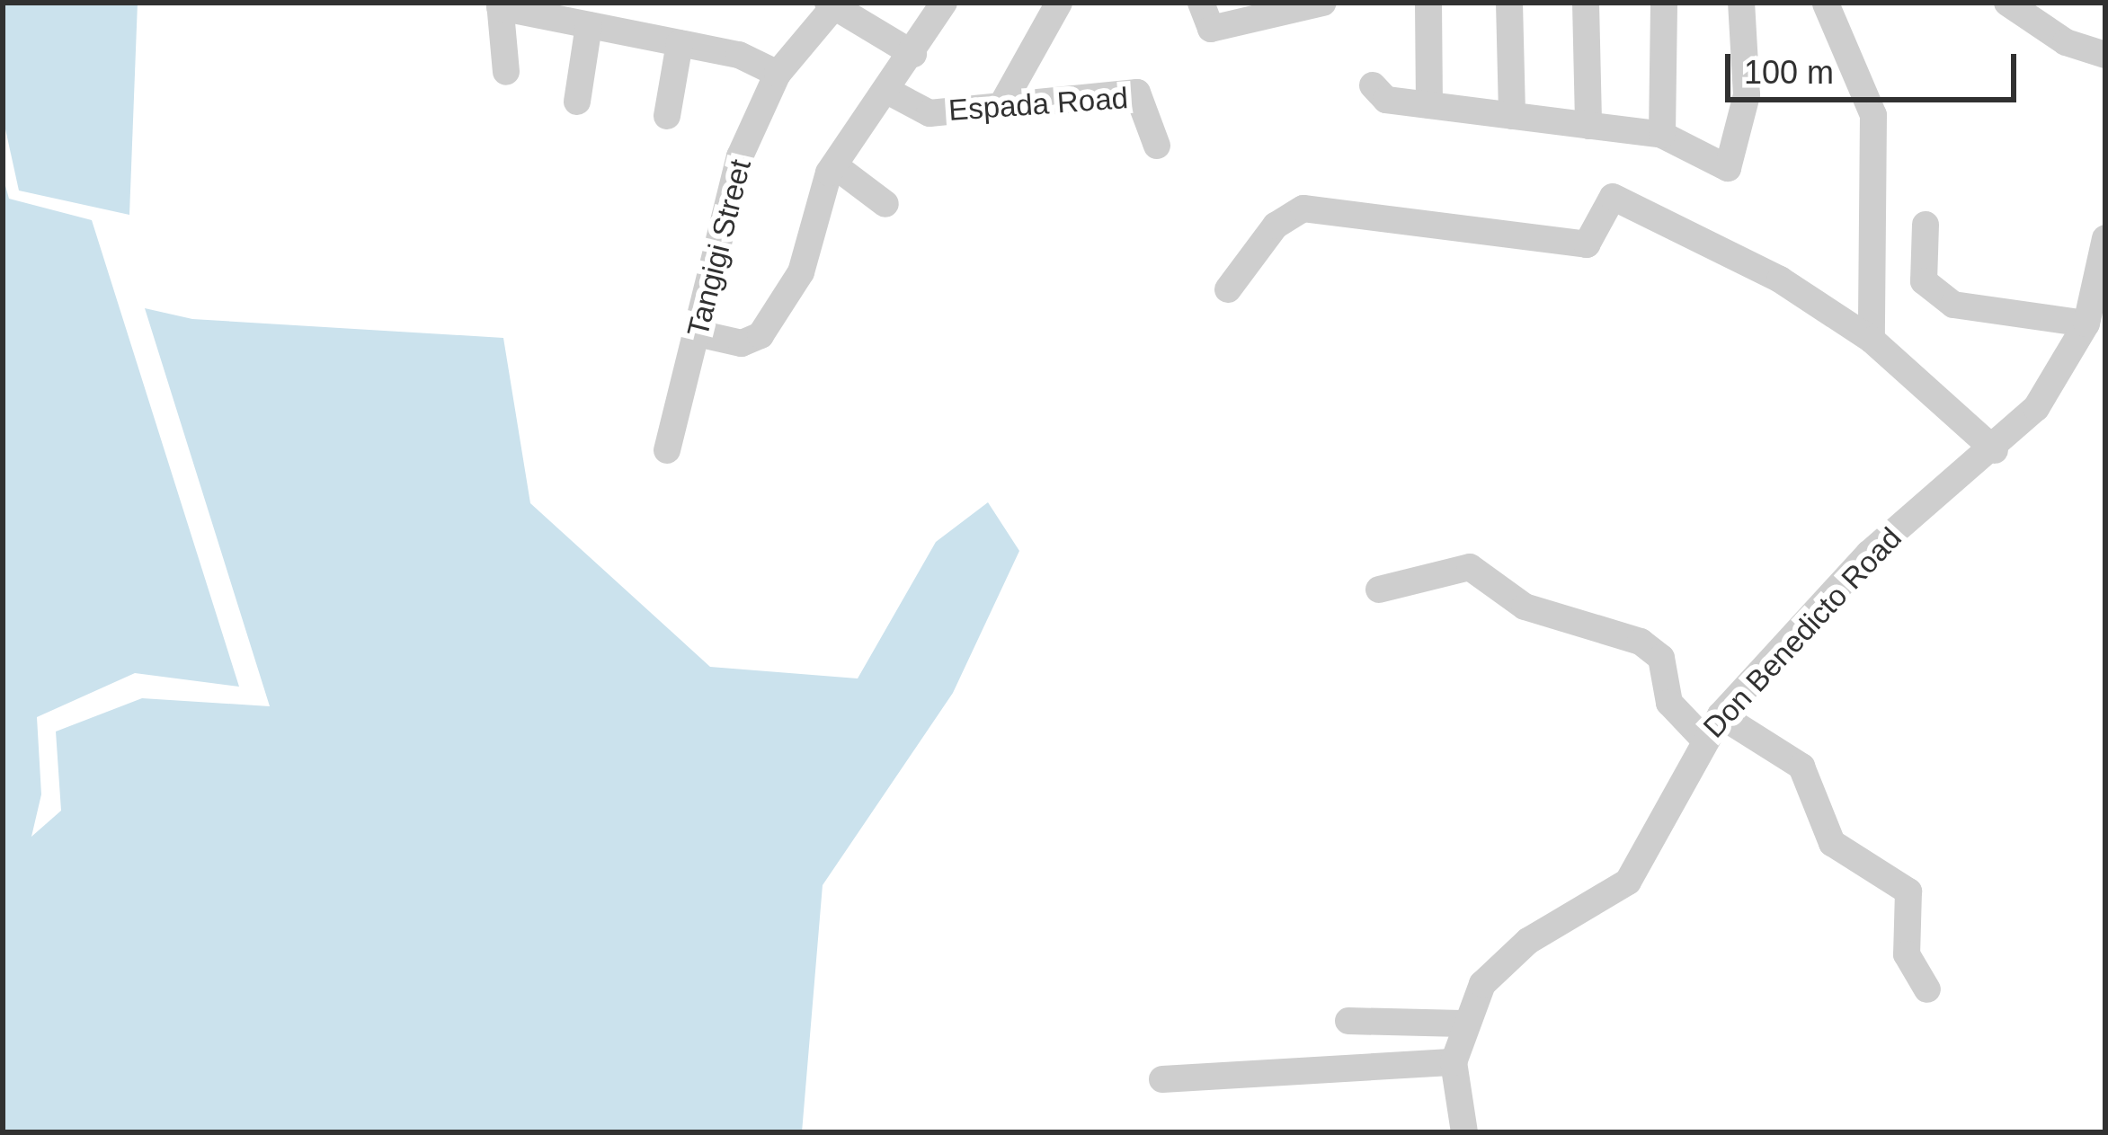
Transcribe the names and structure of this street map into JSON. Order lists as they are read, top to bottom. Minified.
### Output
{"streets":{"street":["Espada Road","Tangigi Street","Don Benedicto Road"]},"scale_bar":"100 m"}
